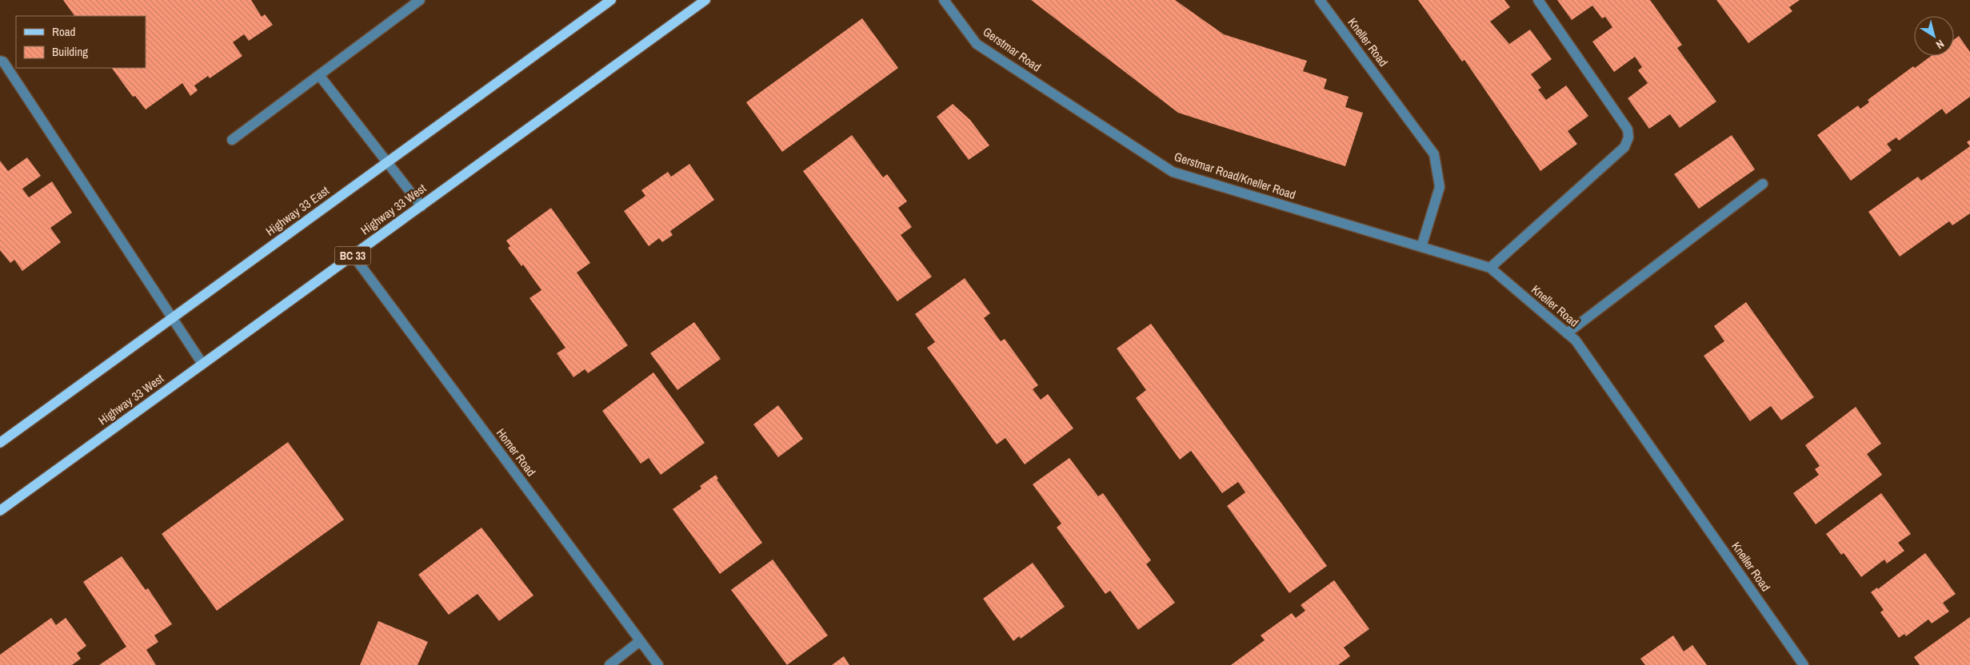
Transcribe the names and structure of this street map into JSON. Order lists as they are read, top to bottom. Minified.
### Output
{"streets":{"main road":["Highway 33 West","Highway 33 East","BC 33"],"street":["Kneller Road","Gerstmar Road","Gerstmar Road/Kneller Road","Homer Road"]},"crossings":[["Kneller Road","Gerstmar Road/Kneller Road"],["Gerstmar Road","Gerstmar Road/Kneller Road"],["Highway 33 West","Homer Road"]],"legend":["Road","Building"],"north":"bottom right"}
